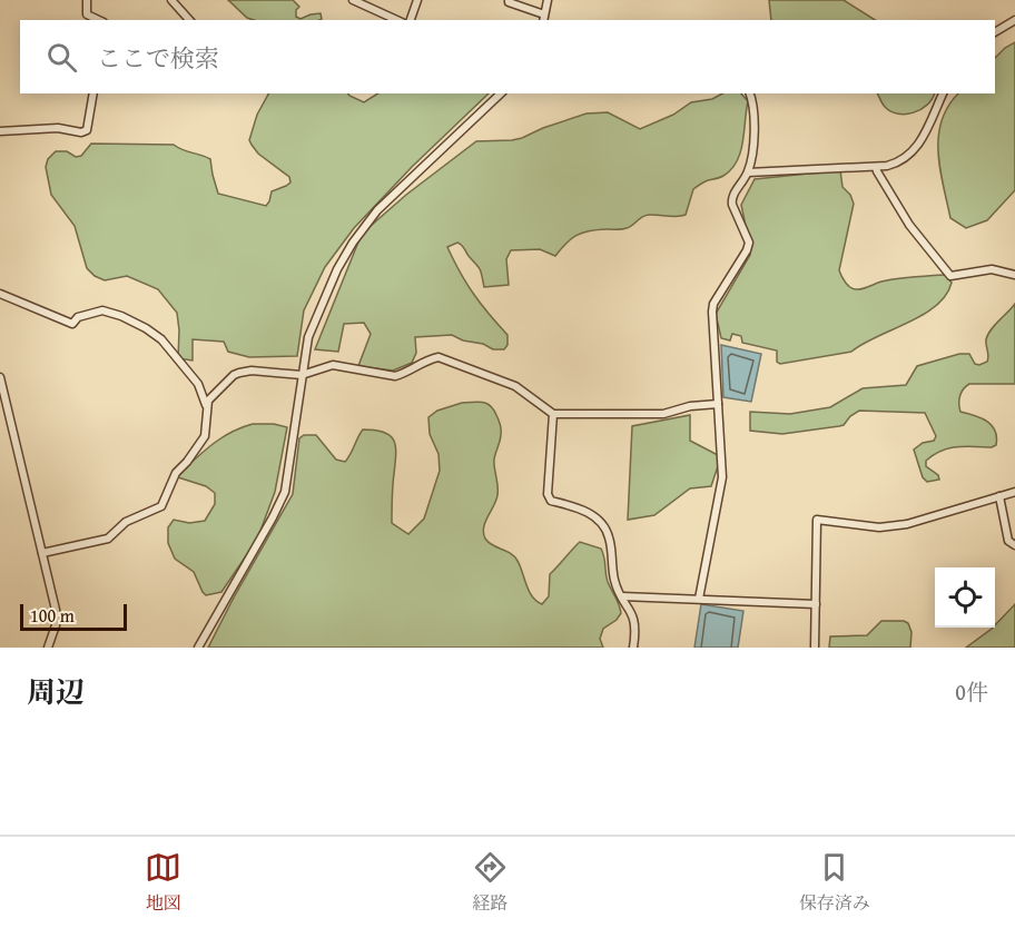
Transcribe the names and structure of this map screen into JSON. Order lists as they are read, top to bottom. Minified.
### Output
{"scale_bar":"100 m","page":{"search":"ここで検索","scale":"100 m","heading":["周辺","0件"],"nav":["地図","経路","保存済み"]}}
